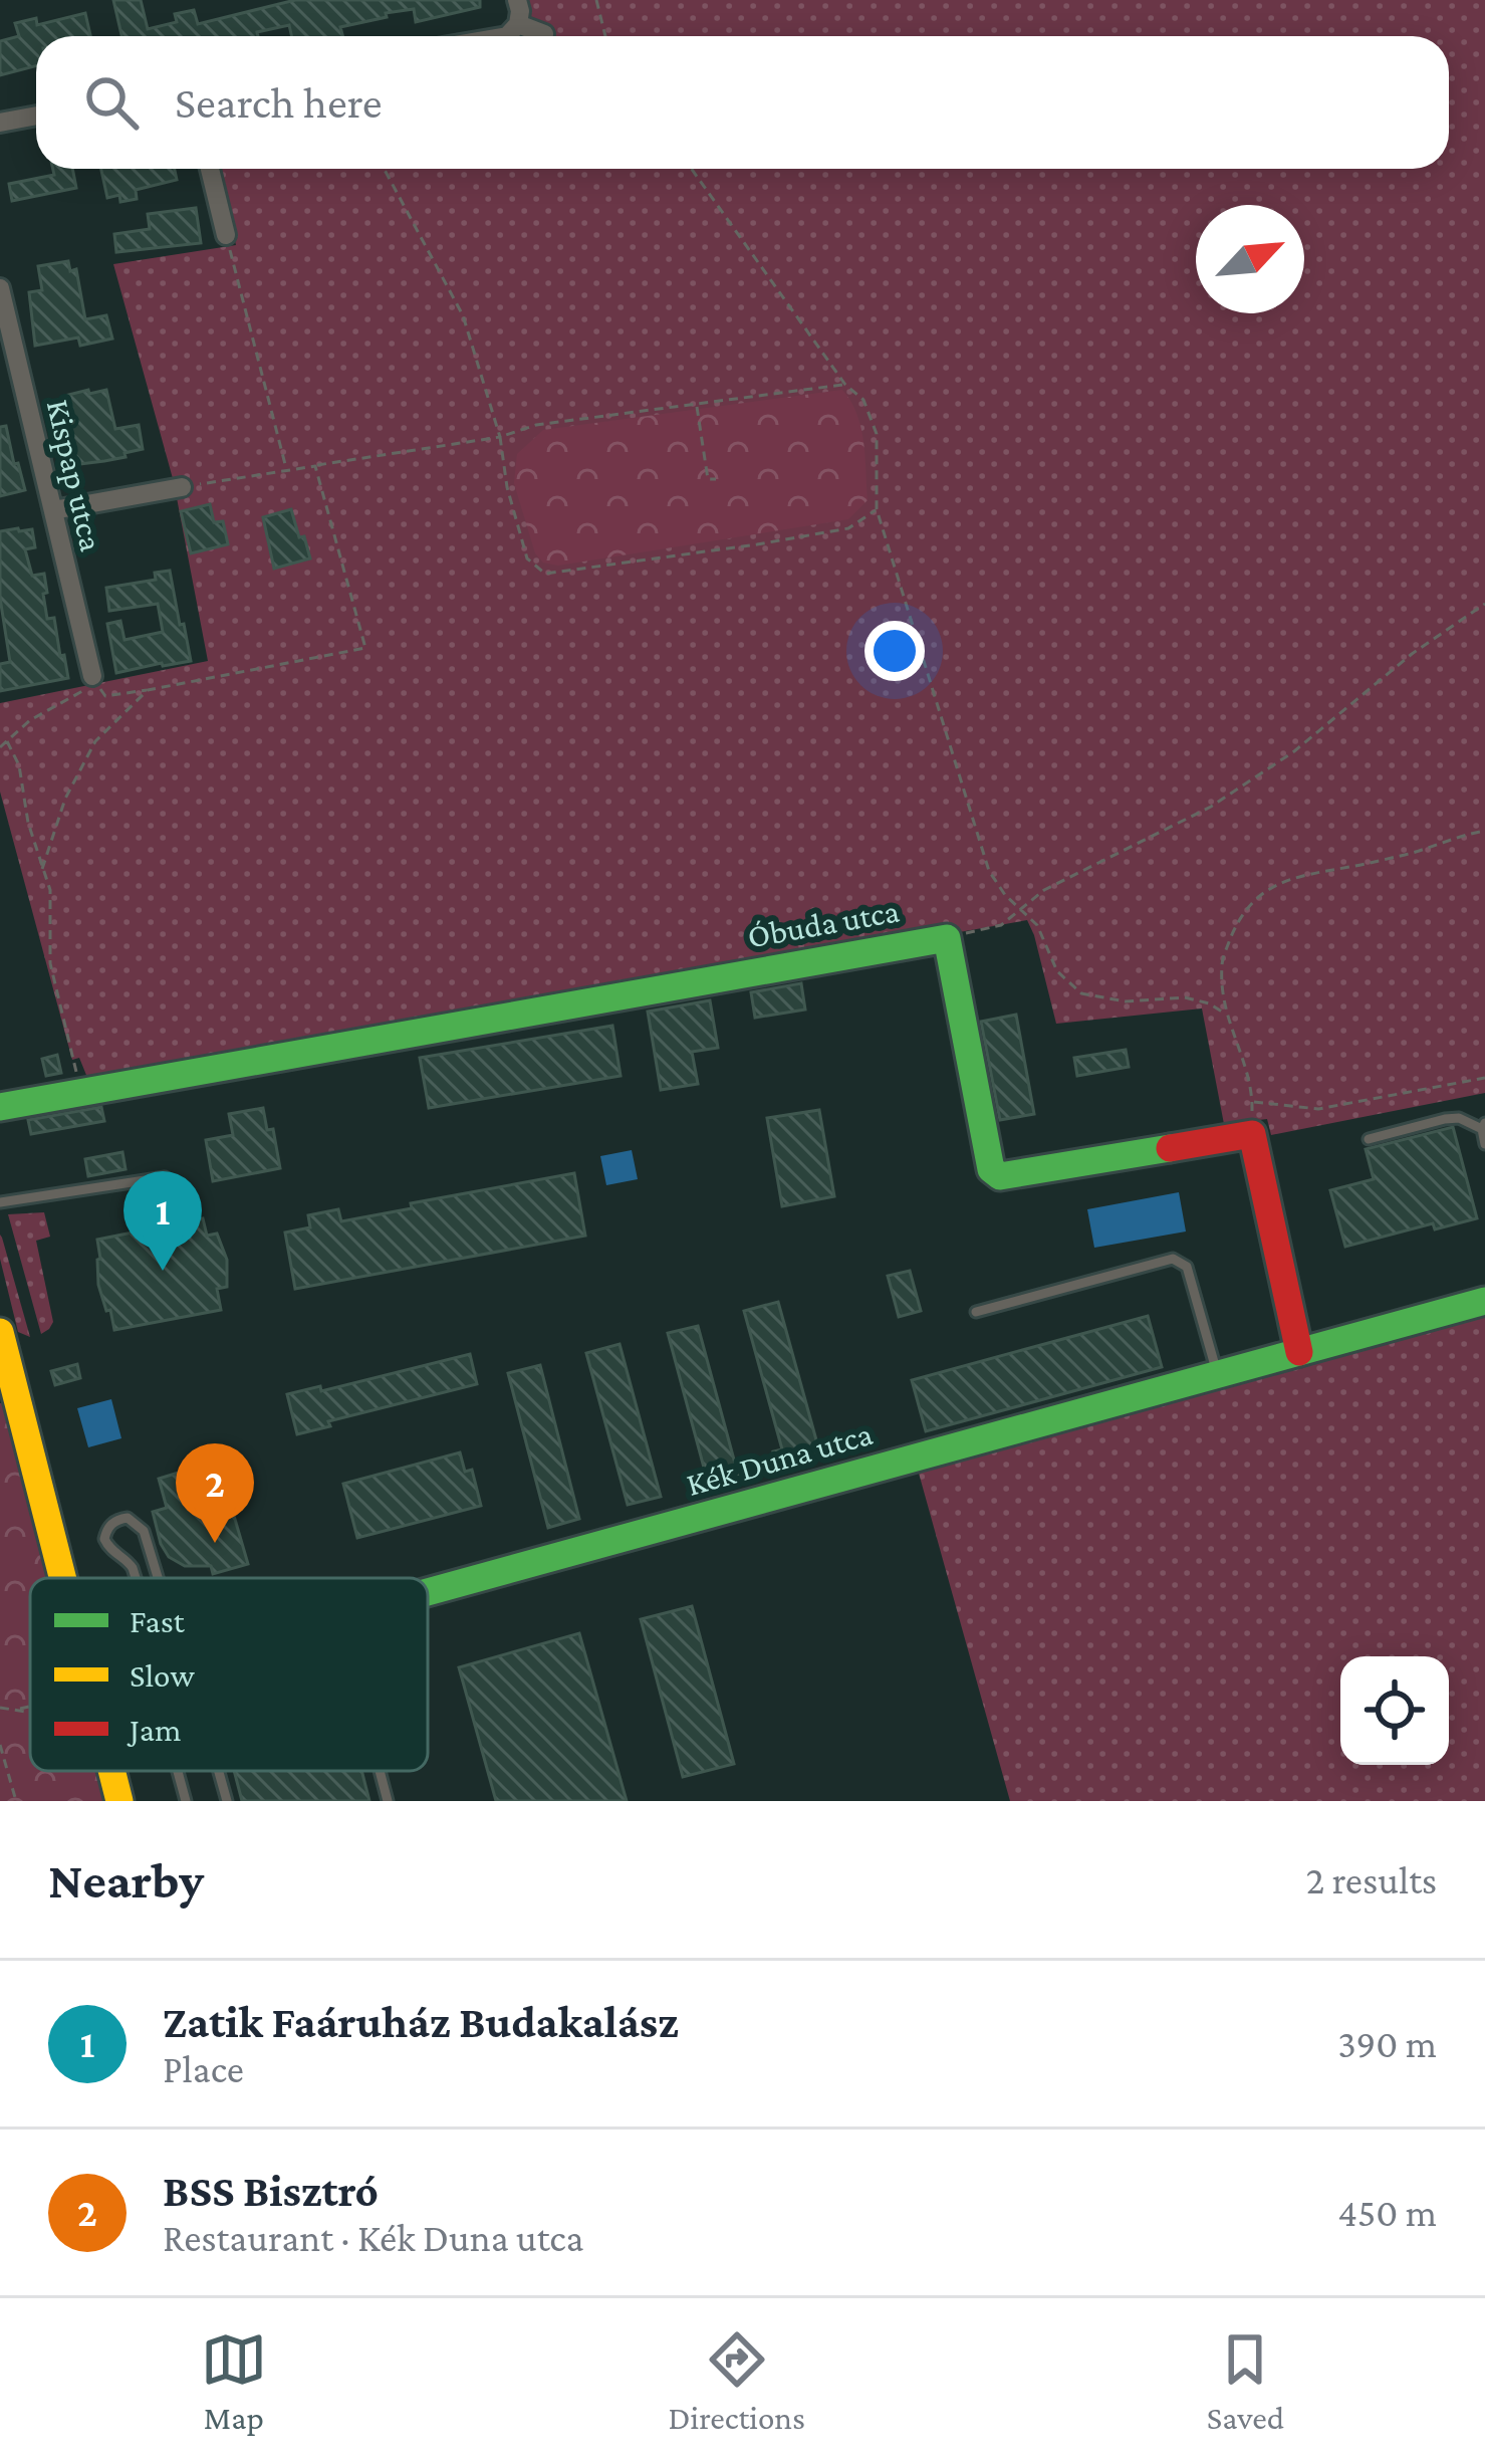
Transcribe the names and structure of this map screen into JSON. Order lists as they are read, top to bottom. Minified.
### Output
{"streets":{"street":["Kispap utca","Óbuda utca","Kék Duna utca"]},"legend":["Fast","Slow","Jam"],"north":"top right","page":{"search":"Search here","pins":["1","2"],"heading":["Nearby","2 results"],"list":[{"mark":"1","name":"Zatik Faáruház Budakalász","note":"Place","value":"390 m"},{"mark":"2","name":"BSS Bisztró","note":"Restaurant · Kék Duna utca","value":"450 m"}],"nav":["Map","Directions","Saved"]}}
